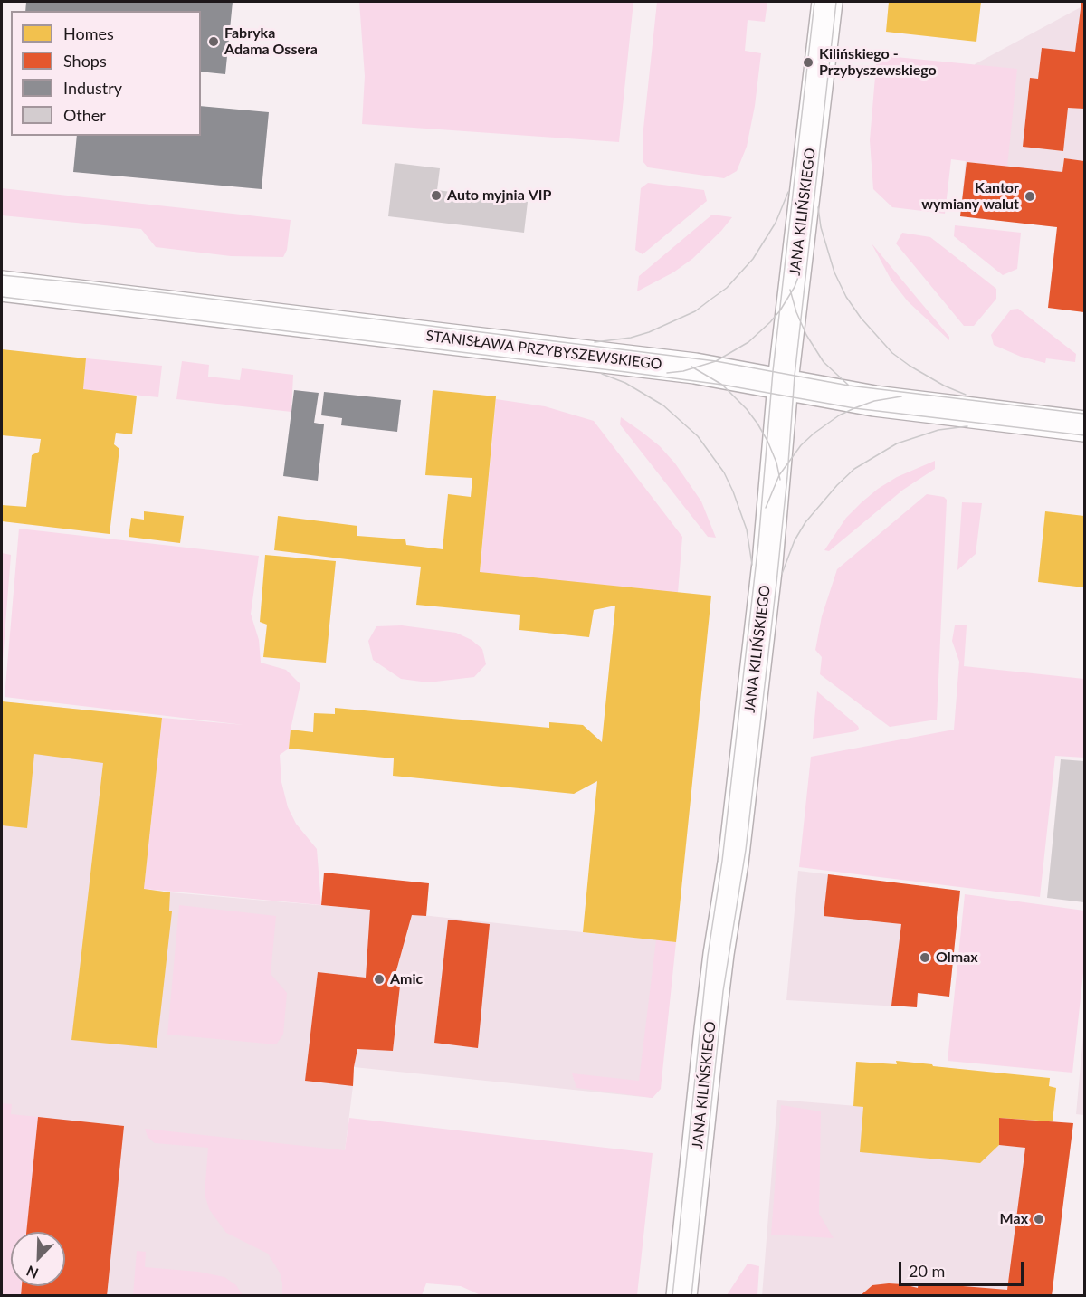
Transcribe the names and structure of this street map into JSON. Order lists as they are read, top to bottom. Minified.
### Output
{"streets":{"street":["JANA KILIŃSKIEGO","STANISŁAWA PRZYBYSZEWSKIEGO"]},"crossings":[["JANA KILIŃSKIEGO","STANISŁAWA PRZYBYSZEWSKIEGO"]],"places":["Fabryka Adama Ossera","Kilińskiego - Przybyszewskiego","Auto myjnia VIP","Kantor wymiany walut","Olmax","Amic","Max"],"legend":["Homes","Shops","Industry","Other"],"scale_bar":"20 m","north":"bottom left"}
